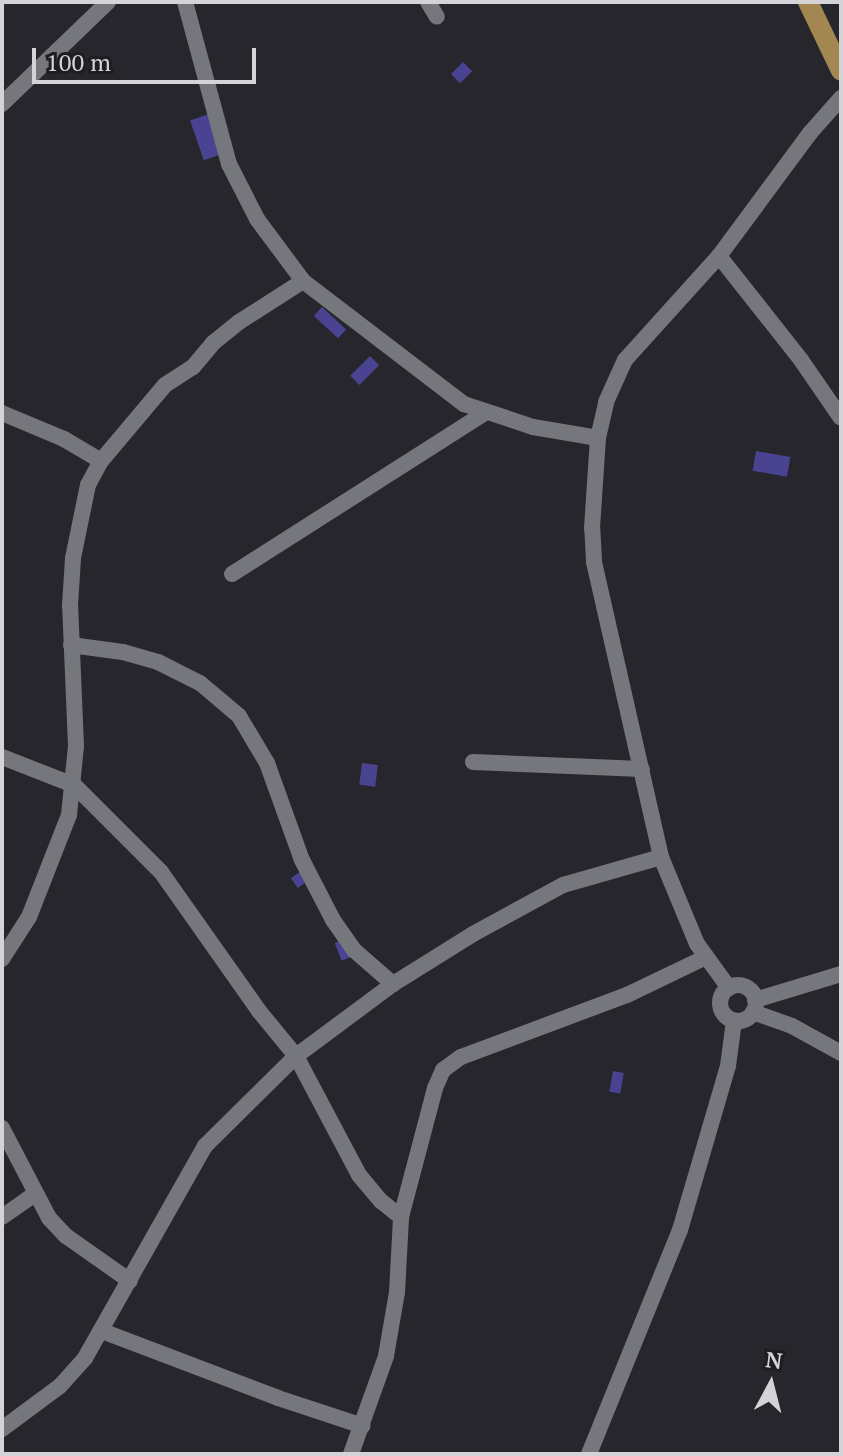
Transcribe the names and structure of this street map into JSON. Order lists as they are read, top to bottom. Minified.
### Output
{"scale_bar":"100 m","north":"top"}
